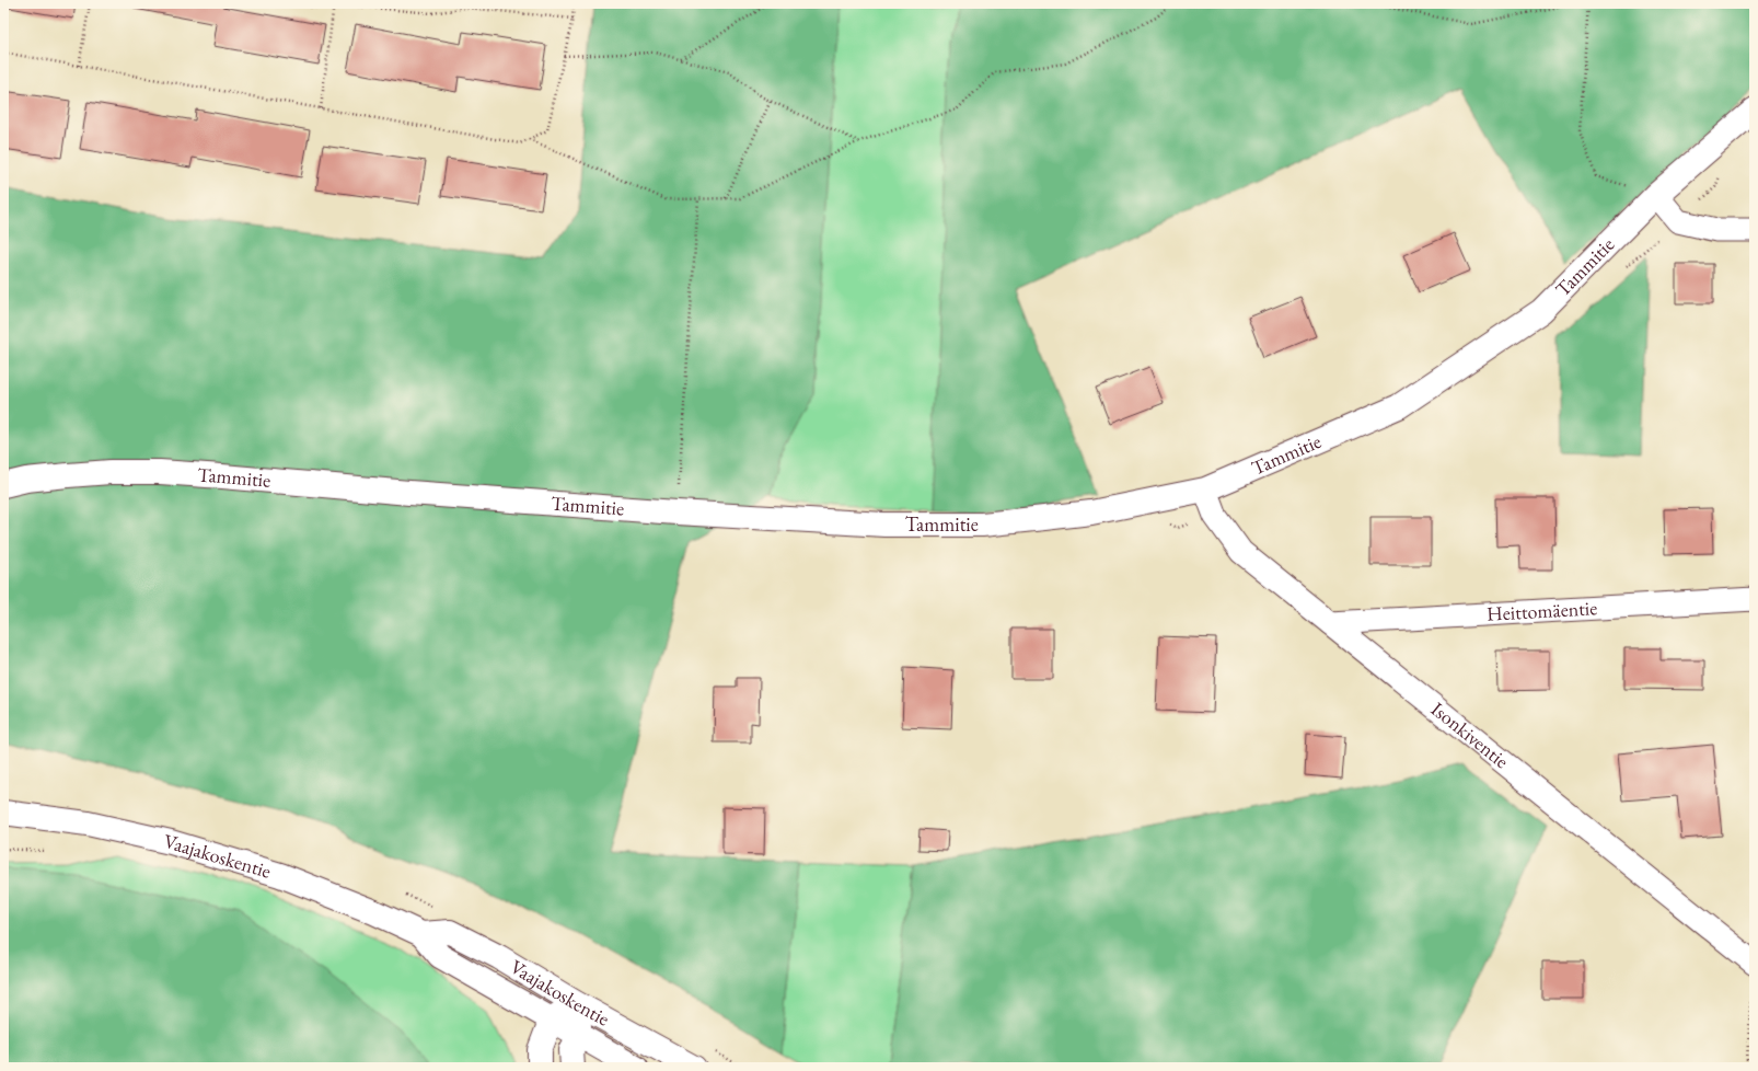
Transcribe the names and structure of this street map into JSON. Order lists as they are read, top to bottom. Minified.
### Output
{"streets":{"street":["Tammitie","Heittomäentie","Isonkiventie","Vaajakoskentie"]},"crossings":[["Tammitie","Isonkiventie"],["Heittomäentie","Isonkiventie"]]}
